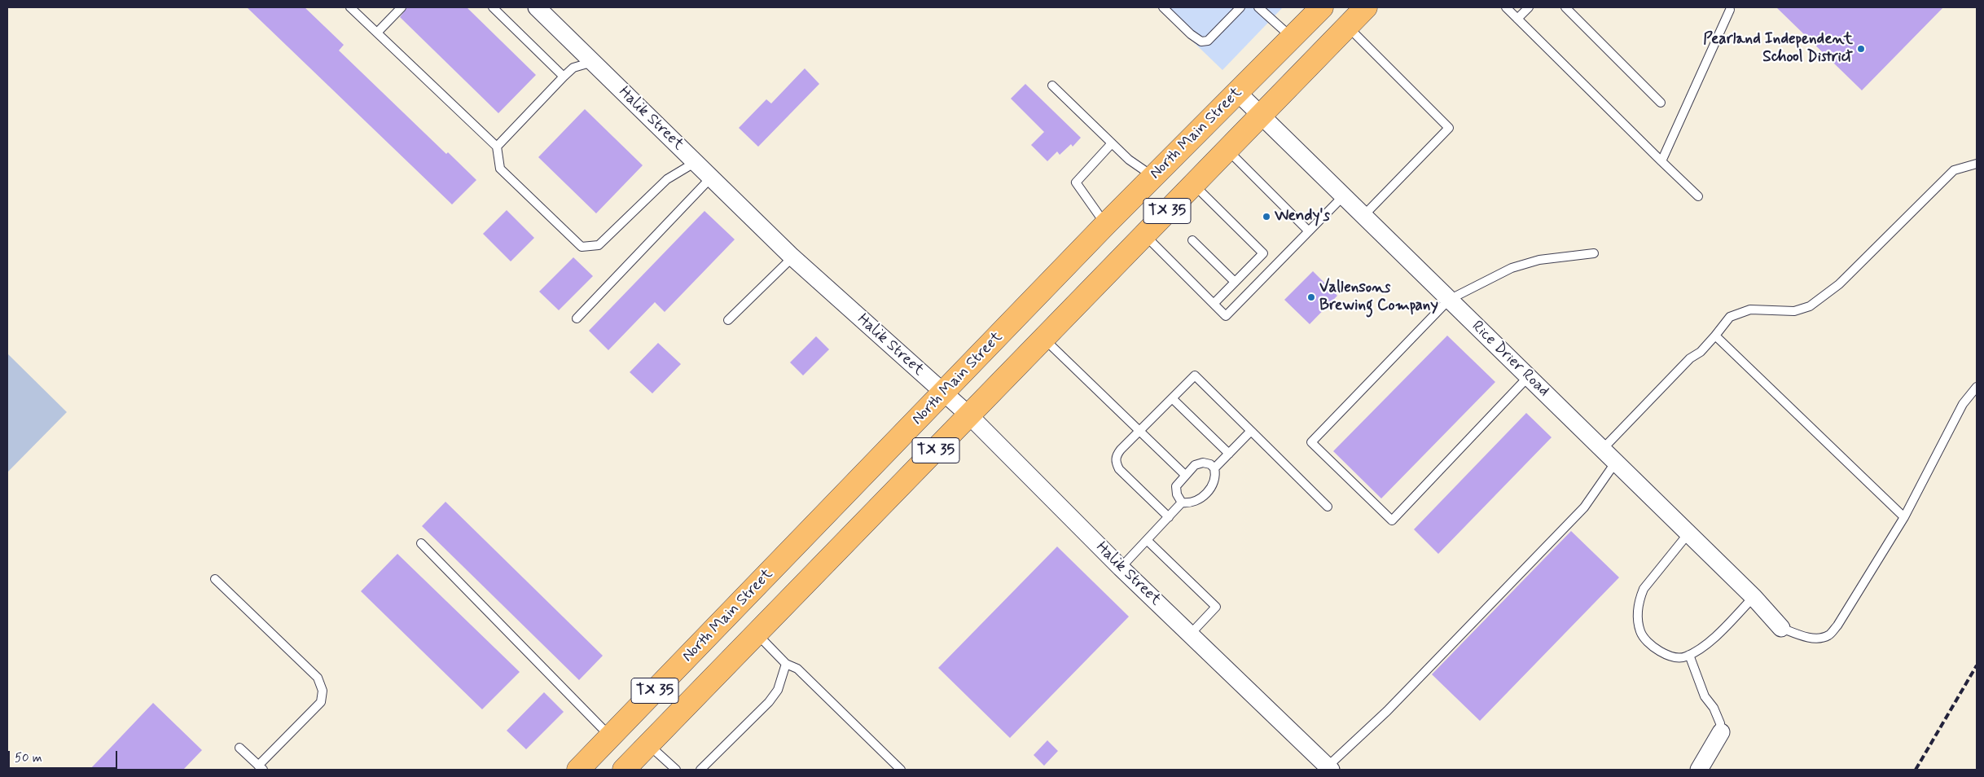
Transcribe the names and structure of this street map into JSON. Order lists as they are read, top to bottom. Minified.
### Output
{"streets":{"main road":["North Main Street","TX 35"],"street":["Halik Street","Rice Drier Road"]},"crossings":[["Halik Street","North Main Street"],["North Main Street","Rice Drier Road"]],"places":["Pearland Independent School District","Wendy's","Vallensons Brewing Company"],"scale_bar":"50 m"}
